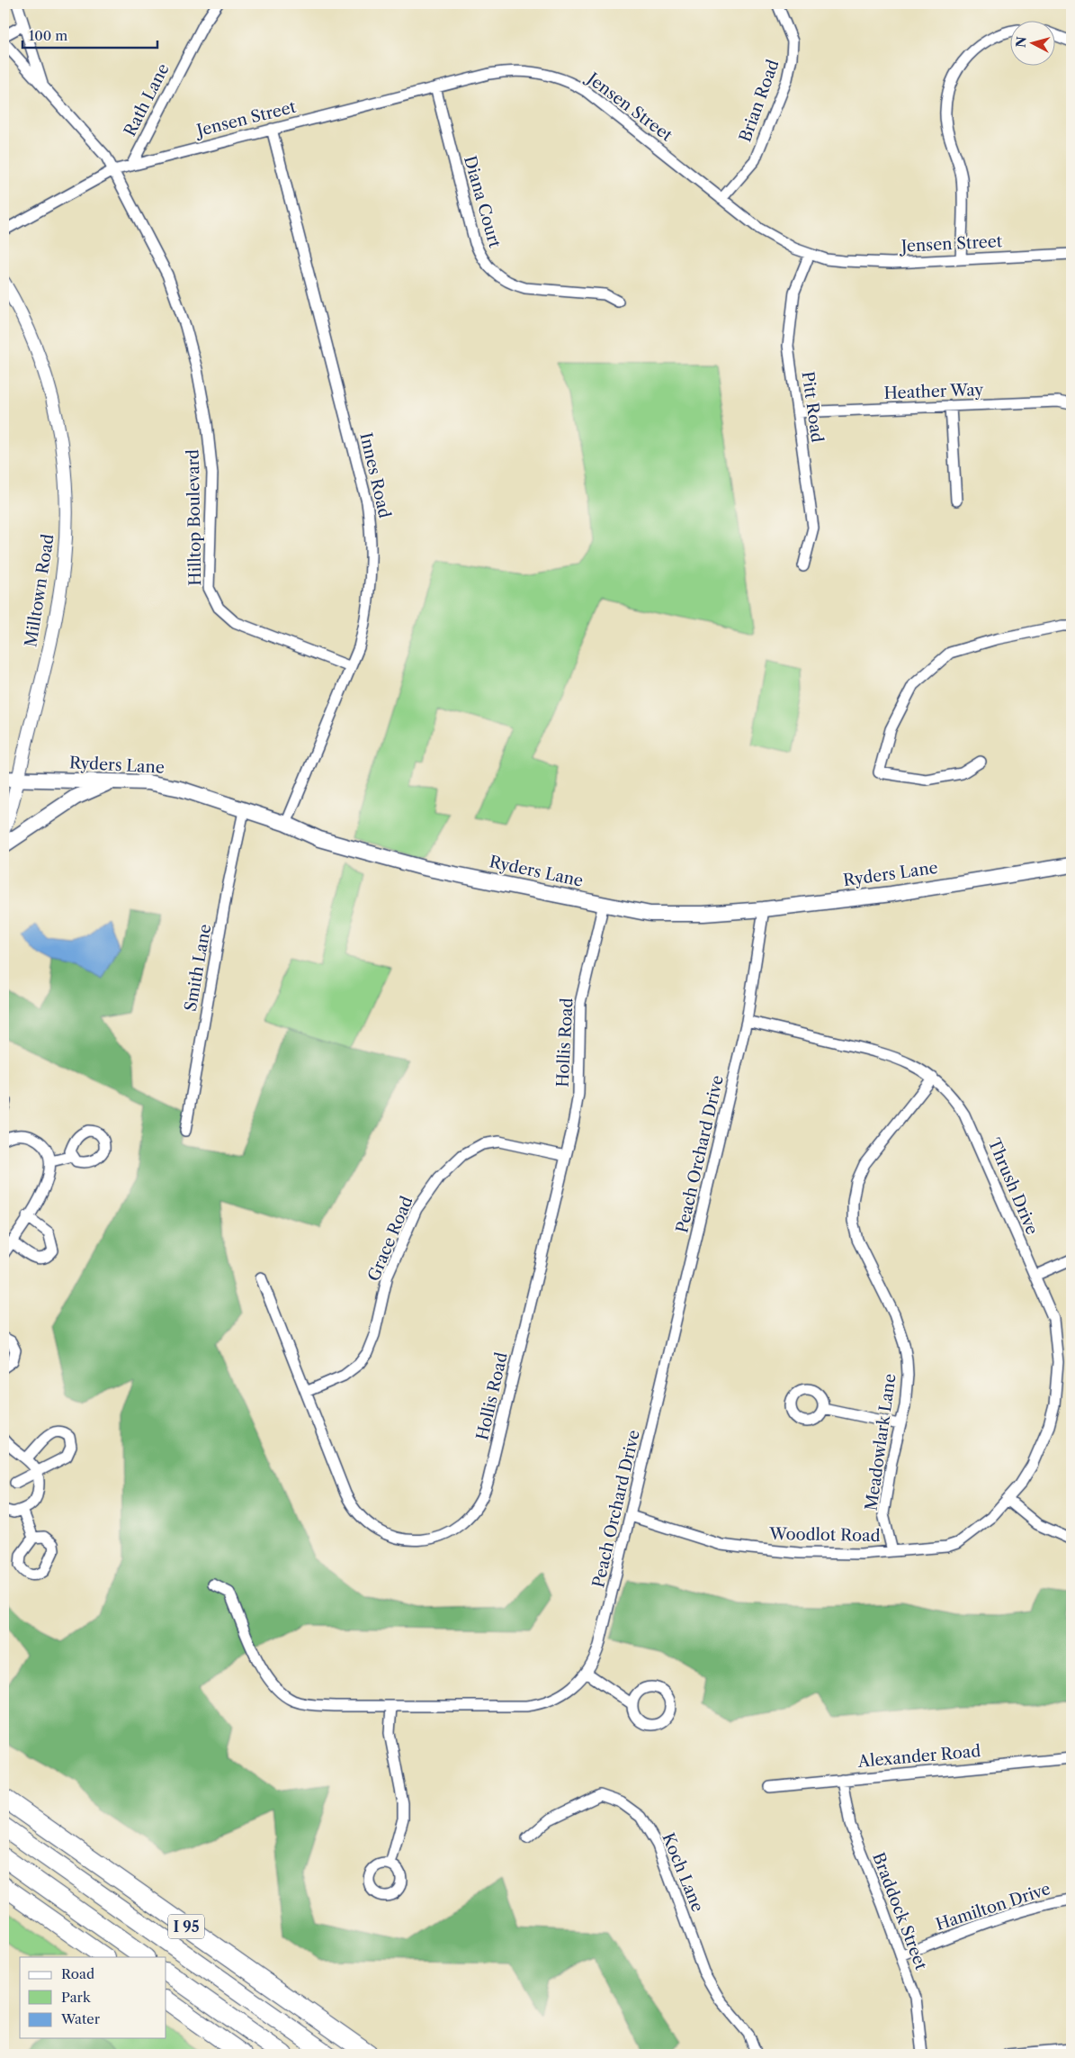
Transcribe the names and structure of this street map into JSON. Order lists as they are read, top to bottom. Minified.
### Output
{"streets":{"highway":["I 95"],"main road":["Ryders Lane"],"street":["Rath Lane","Brian Road","Jensen Street","Diana Court","Heather Way","Pitt Road","Innes Road","Hilltop Boulevard","Milltown Road","Smith Lane","Hollis Road","Peach Orchard Drive","Thrush Drive","Grace Road","Meadowlark Lane","Woodlot Road","Alexander Road","Koch Lane","Hamilton Drive","Braddock Street"]},"crossings":[["Rath Lane","Jensen Street"],["Brian Road","Jensen Street"],["Jensen Street","Diana Court"],["Jensen Street","Pitt Road"],["Jensen Street","Innes Road"],["Jensen Street","Hilltop Boulevard"],["Heather Way","Pitt Road"],["Innes Road","Hilltop Boulevard"],["Innes Road","Ryders Lane"],["Milltown Road","Ryders Lane"],["Ryders Lane","Smith Lane"],["Ryders Lane","Hollis Road"],["Ryders Lane","Peach Orchard Drive"],["Hollis Road","Grace Road"],["Peach Orchard Drive","Thrush Drive"],["Peach Orchard Drive","Woodlot Road"],["Thrush Drive","Meadowlark Lane"],["Thrush Drive","Woodlot Road"],["Meadowlark Lane","Woodlot Road"],["Alexander Road","Braddock Street"],["Hamilton Drive","Braddock Street"]],"legend":["Road","Park","Water"],"scale_bar":"100 m","north":"left"}
